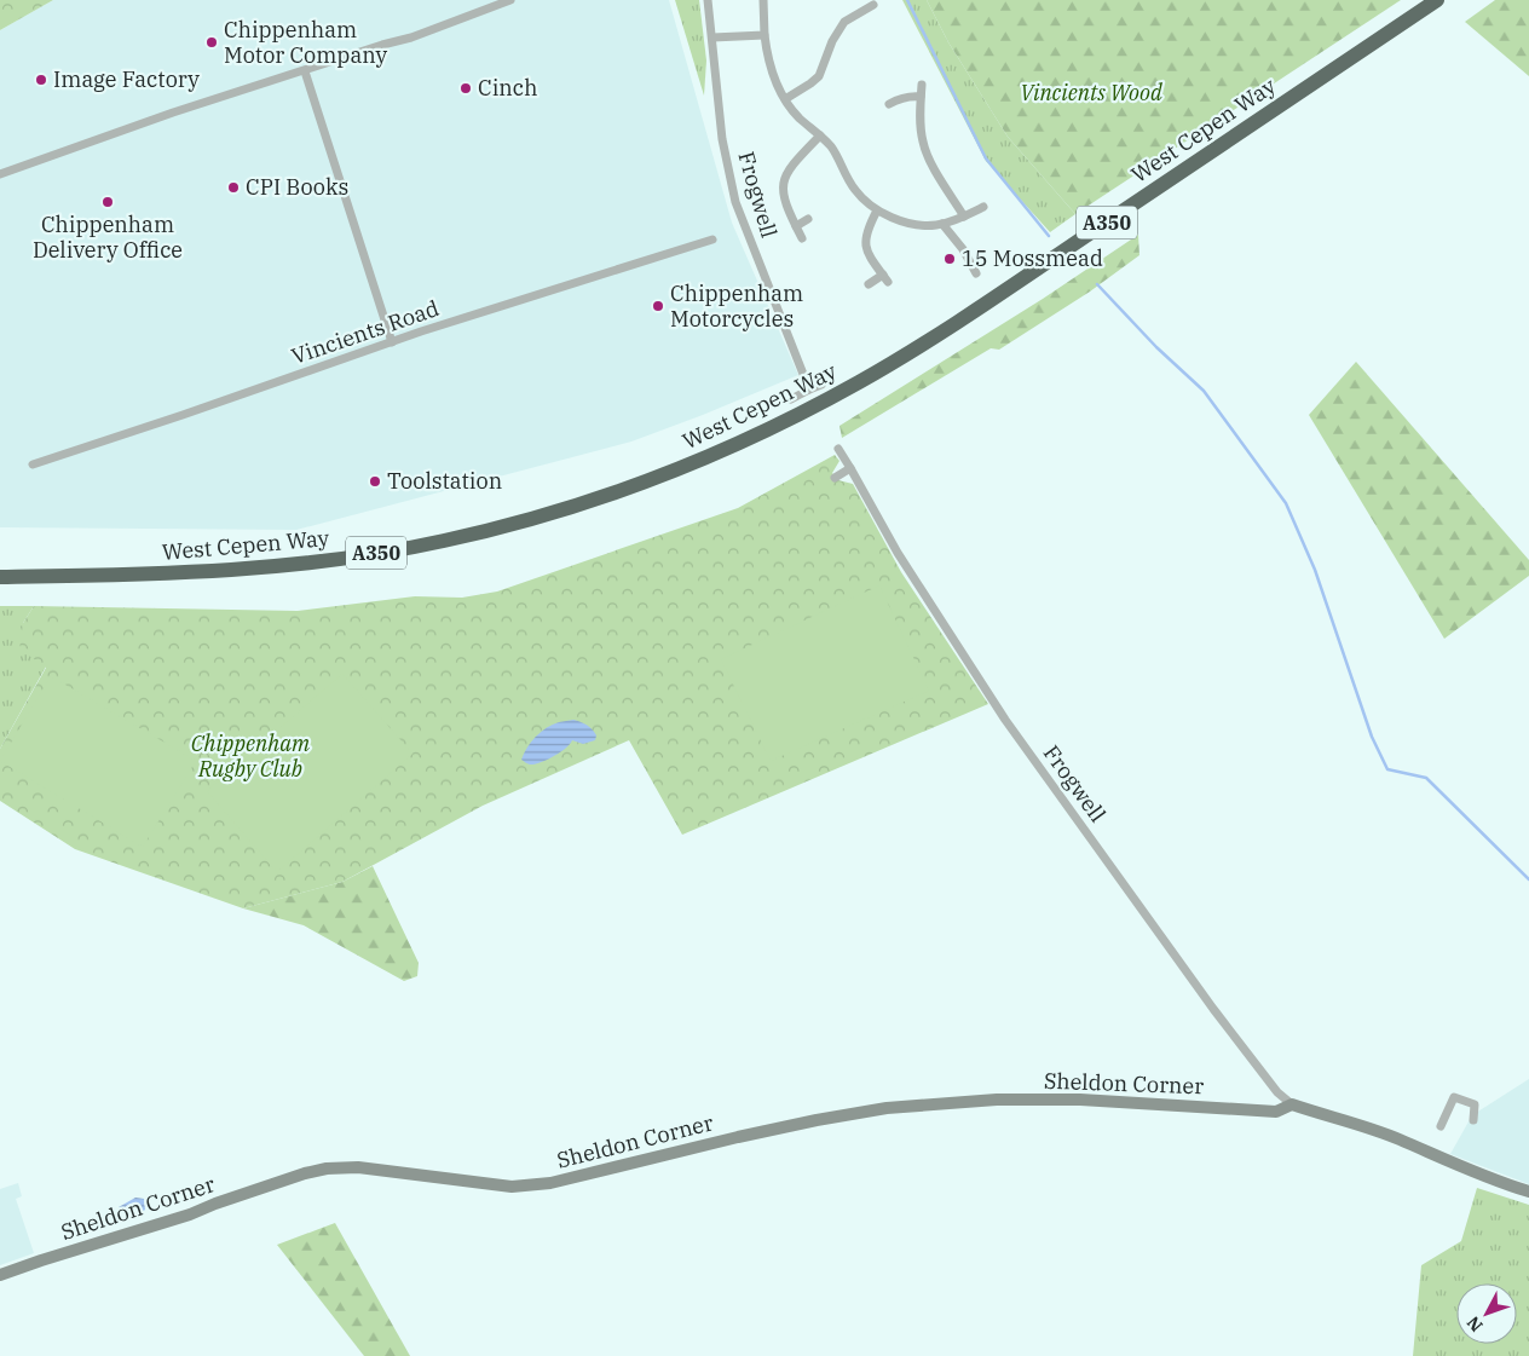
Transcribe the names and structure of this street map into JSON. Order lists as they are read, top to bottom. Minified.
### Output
{"streets":{"highway":["West Cepen Way","A350"],"street":["Frogwell","Vincients Road","Sheldon Corner"]},"crossings":[["Frogwell","Sheldon Corner"]],"parks":["Vincients Wood","Chippenham Rugby Club"],"places":["Chippenham Motor Company","Image Factory","Cinch","CPI Books","Chippenham Delivery Office","15 Mossmead","Chippenham Motorcycles","Toolstation"],"north":"bottom left"}
